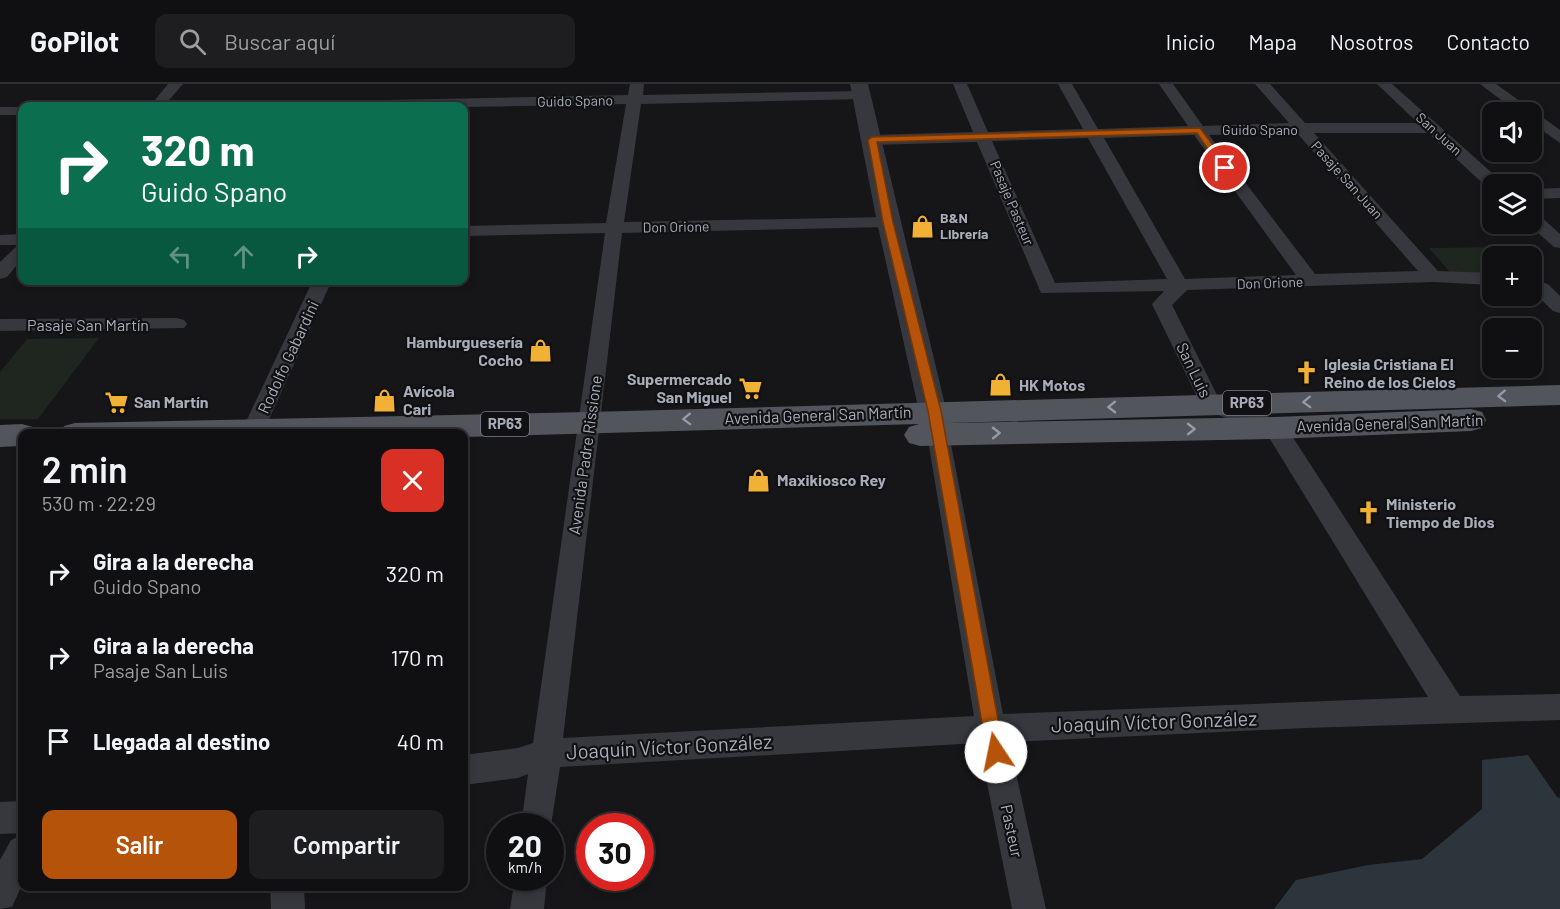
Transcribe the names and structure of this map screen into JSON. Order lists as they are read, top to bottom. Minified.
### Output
{"streets":{"main road":["RP63","Avenida General San Martín"],"street":["Guido Spano","San Juan","Pasaje San Juan","Pasaje Pasteur","Don Orione","Pasaje San Martín","Rodolfo Gabardini","San Luis","Avenida Padre Rissione","Joaquín Víctor González","Pasteur"]},"crossings":[["Guido Spano","San Juan"],["Guido Spano","Pasaje San Juan"],["Guido Spano","Pasaje Pasteur"],["Guido Spano","Avenida Padre Rissione"],["Guido Spano","Pasteur"],["Pasaje San Juan","Don Orione"],["Pasaje Pasteur","Don Orione"],["Don Orione","San Luis"],["Don Orione","Avenida Padre Rissione"],["Don Orione","Pasteur"],["San Luis","Avenida General San Martín"],["Avenida General San Martín","Avenida Padre Rissione"],["Avenida General San Martín","Pasteur"],["Avenida Padre Rissione","Joaquín Víctor González"],["Joaquín Víctor González","Pasteur"]],"places":{"shop":["B&N Librería","Hamburguesería Cocho","HK Motos","Avícola Cari","Maxikiosco Rey"],"church":["Iglesia Cristiana El Reino de los Cielos","Ministerio Tiempo de Dios"],"supermarket":["Supermercado San Miguel","San Martín"]},"page":{"header":"GoPilot","search":"Buscar aquí","nav":["Inicio","Mapa","Nosotros","Contacto"],"map_buttons":["+","−"],"turn":["320 m","Guido Spano"],"heading":["2 min","530 m · 22:29"],"list":[{"name":"Gira a la derecha","note":"Guido Spano","value":"320 m"},{"name":"Gira a la derecha","note":"Pasaje San Luis","value":"170 m"},{"name":"Llegada al destino","value":"40 m"}],"buttons":["Salir","Compartir"],"speed":"20 km/h","limit":"30"}}
